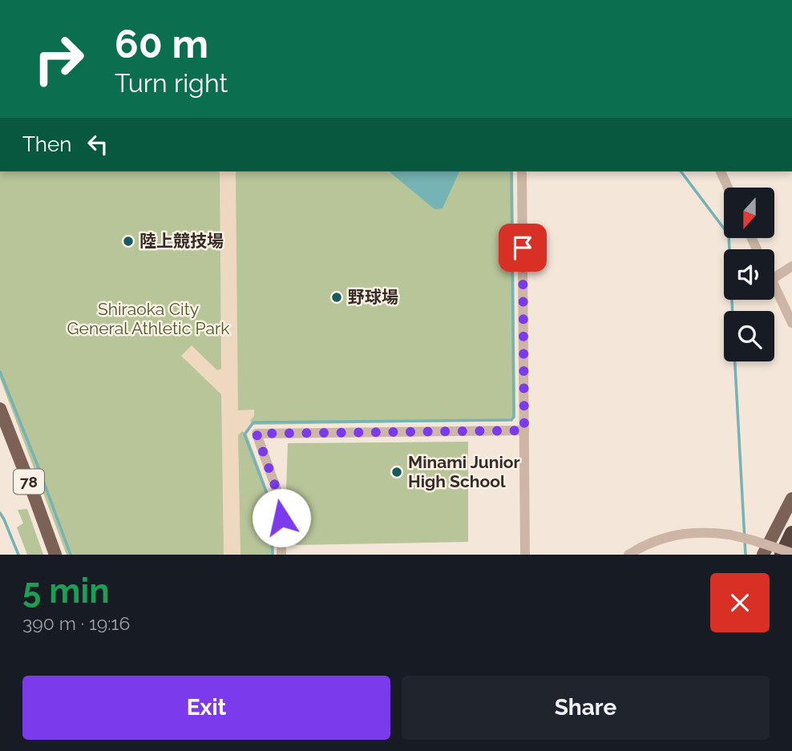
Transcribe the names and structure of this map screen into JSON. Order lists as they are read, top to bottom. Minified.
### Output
{"streets":{"main road":["78"]},"parks":["Shiraoka City General Athletic Park"],"places":["陸上競技場","野球場","Minami Junior High School"],"north":"bottom","page":{"turn":["60 m","Turn right"],"then":"Then","heading":["5 min","390 m · 19:16"],"buttons":["Exit","Share"]}}
